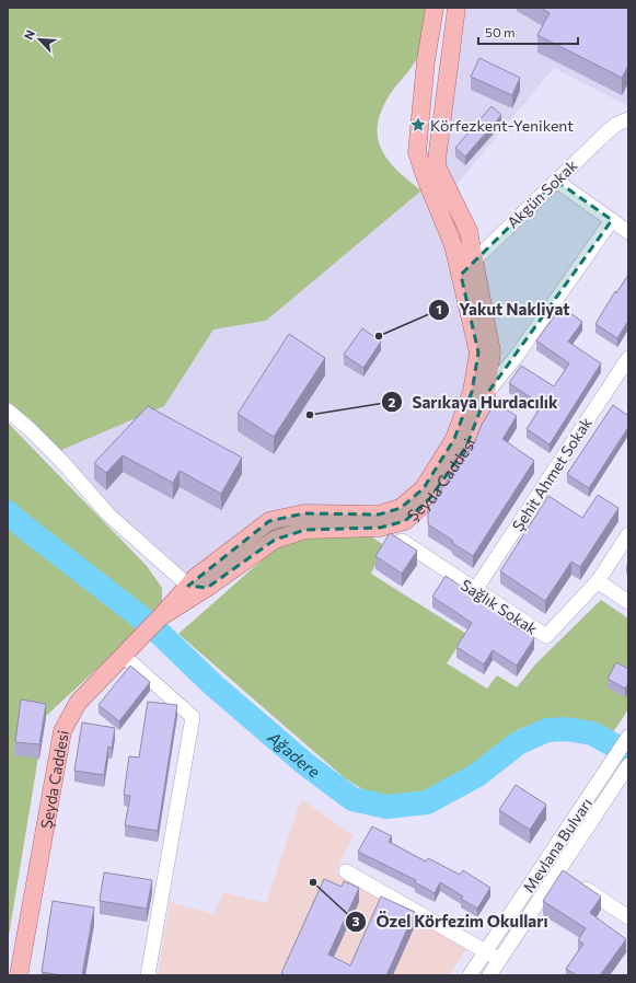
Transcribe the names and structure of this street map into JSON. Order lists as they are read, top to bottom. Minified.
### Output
{"streets":{"main road":["Şeyda Caddesi"],"street":["Akgün Sokak","Şehit Ahmet Sokak","Sağlık Sokak","Mevlana Bulvarı"]},"crossings":[["Akgün Sokak","Şeyda Caddesi"],["Şehit Ahmet Sokak","Sağlık Sokak"],["Şeyda Caddesi","Sağlık Sokak"]],"water":["Ağadere"],"places":{"place":["Körfezkent-Yenikent"],"other":["Yakut Nakliyat","Sarıkaya Hurdacılık","Özel Körfezim Okulları"]},"scale_bar":"50 m","north":"top left"}
